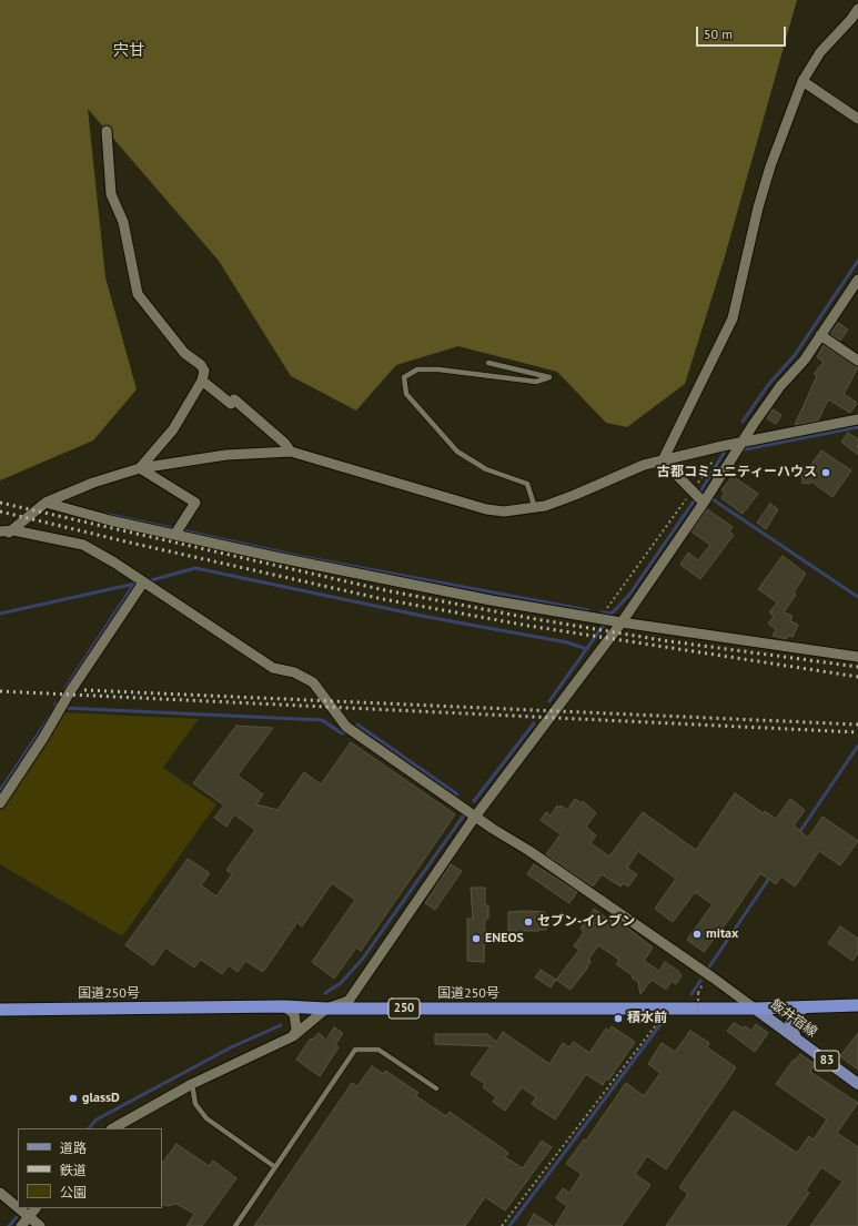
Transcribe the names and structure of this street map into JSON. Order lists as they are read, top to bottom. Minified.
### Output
{"streets":{"highway":["国道250号","250"],"main road":["飯井宿線","83"]},"crossings":[["国道250号","飯井宿線"]],"districts":["宍甘"],"places":["古都コミュニティーハウス","セブン-イレブン","mitax","ENEOS","積水前","glassD"],"legend":["道路","鉄道","公園"],"scale_bar":"50 m"}
